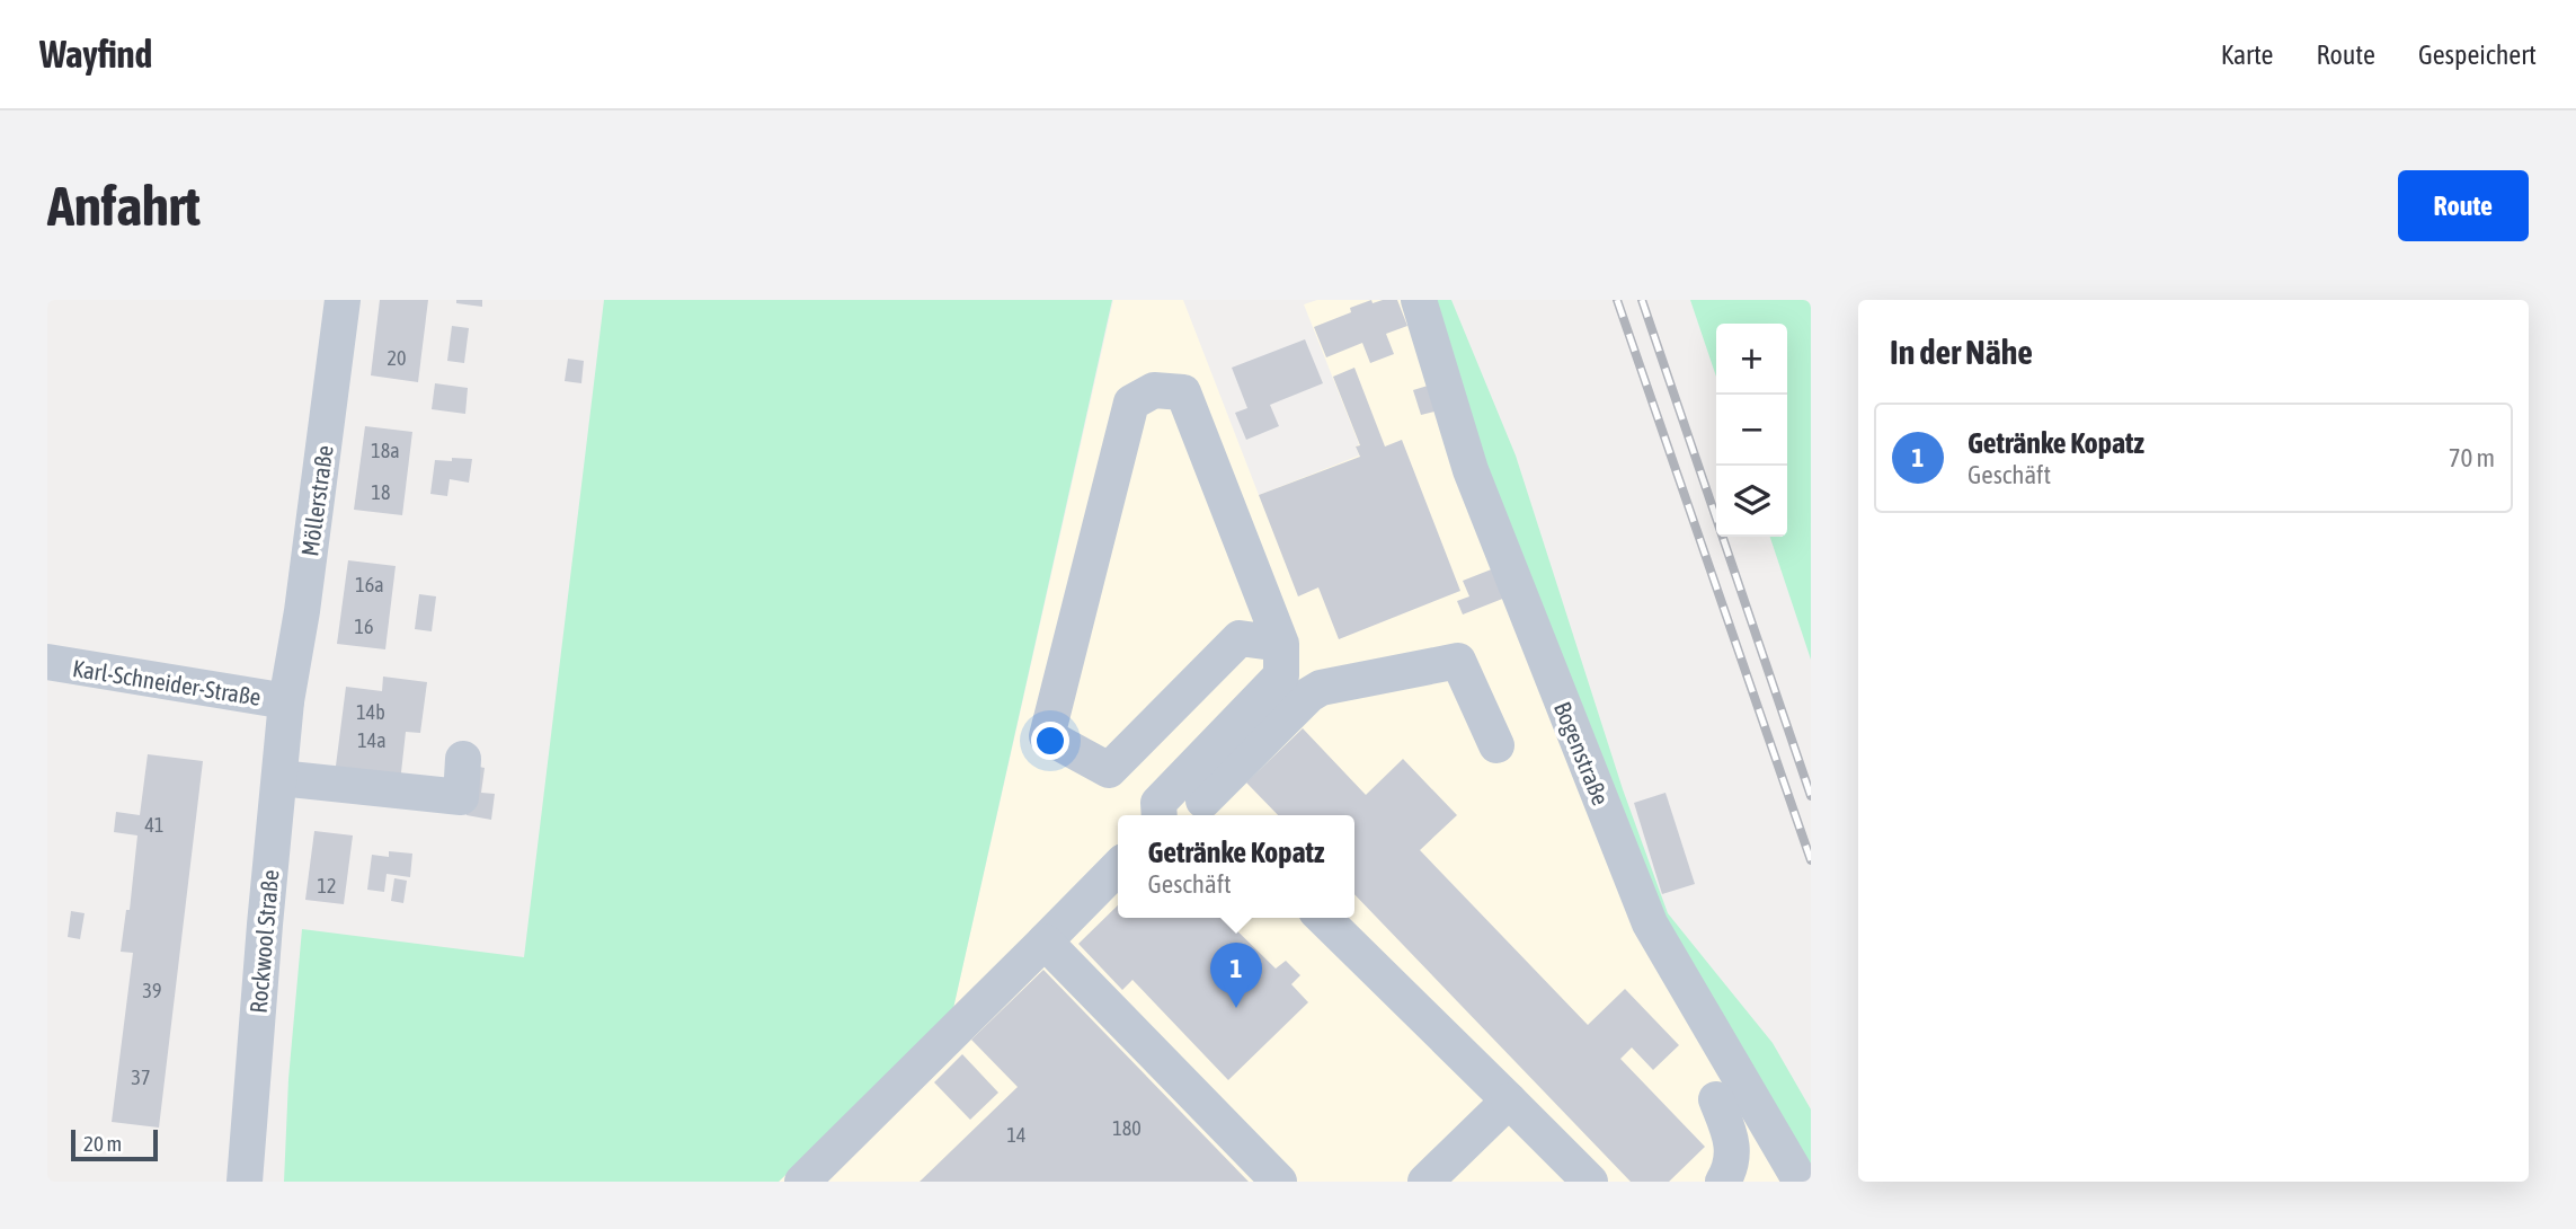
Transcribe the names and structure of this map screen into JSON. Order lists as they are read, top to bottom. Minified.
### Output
{"streets":{"street":["Möllerstraße","Karl-Schneider-Straße","Bogenstraße","Rockwool Straße"]},"crossings":[["Möllerstraße","Karl-Schneider-Straße"],["Möllerstraße","Rockwool Straße"],["Karl-Schneider-Straße","Rockwool Straße"]],"house_numbers":["20","18a","18","16a","16","14b","14a","41","12","39","37","180","14"],"scale_bar":"20 m","page":{"header":"Wayfind","nav":["Karte","Route","Gespeichert"],"buttons":"Route","title":"Anfahrt","heading":"In der Nähe","map_buttons":["+","−"],"list":[{"mark":"1","name":"Getränke Kopatz","note":"Geschäft","value":"70 m"}],"popup":["Getränke Kopatz","Geschäft"],"pins":"1","scale":"20 m"}}
